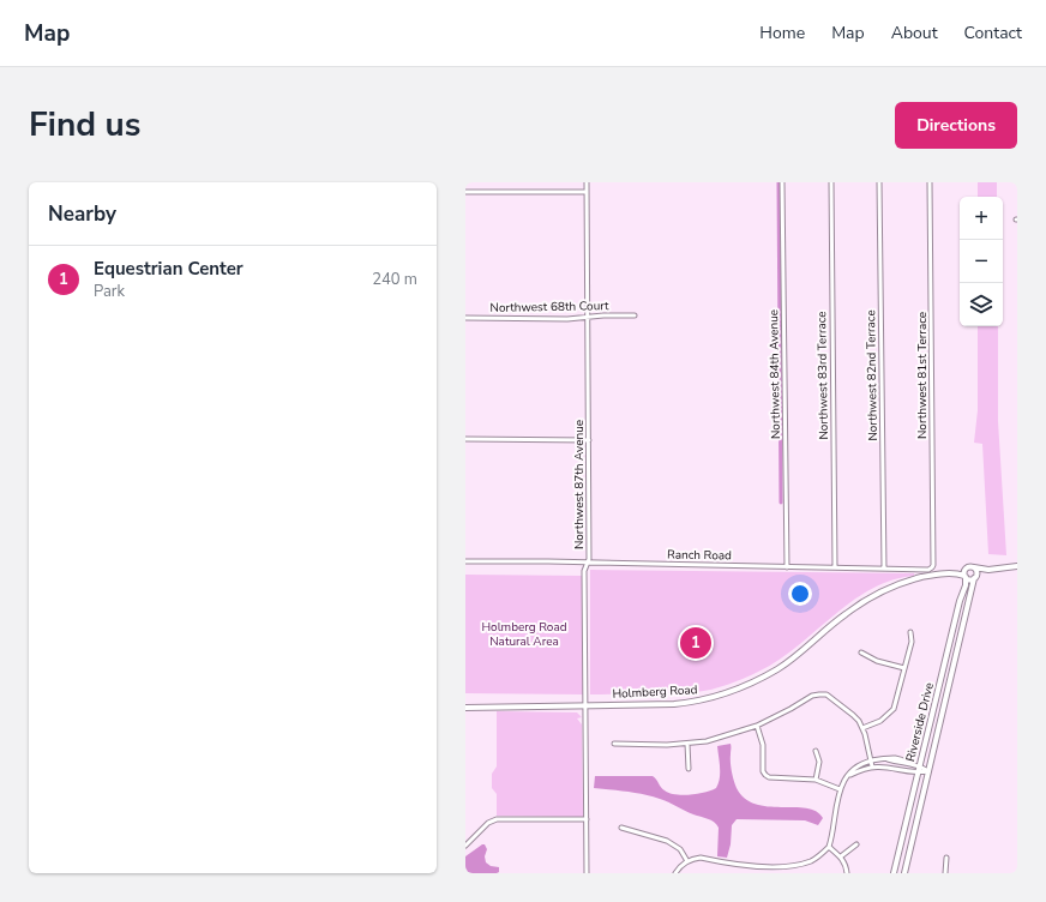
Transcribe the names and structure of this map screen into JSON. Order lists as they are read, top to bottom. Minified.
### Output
{"streets":{"street":["Northwest 68th Court","Northwest 84th Avenue","Northwest 83rd Terrace","Northwest 82nd Terrace","Northwest 81st Terrace","Northwest 87th Avenue","Ranch Road","Holmberg Road","Riverside Drive"]},"crossings":[["Northwest 68th Court","Northwest 87th Avenue"],["Northwest 84th Avenue","Ranch Road"],["Northwest 83rd Terrace","Ranch Road"],["Northwest 82nd Terrace","Ranch Road"],["Northwest 81st Terrace","Ranch Road"],["Northwest 87th Avenue","Ranch Road"],["Northwest 87th Avenue","Holmberg Road"],["Holmberg Road","Riverside Drive"]],"parks":["Holmberg Road Natural Area"],"page":{"header":"Map","nav":["Home","Map","About","Contact"],"title":"Find us","buttons":"Directions","heading":"Nearby","map_buttons":["+","−"],"list":[{"mark":"1","name":"Equestrian Center","note":"Park","value":"240 m"}],"pins":"1"}}
